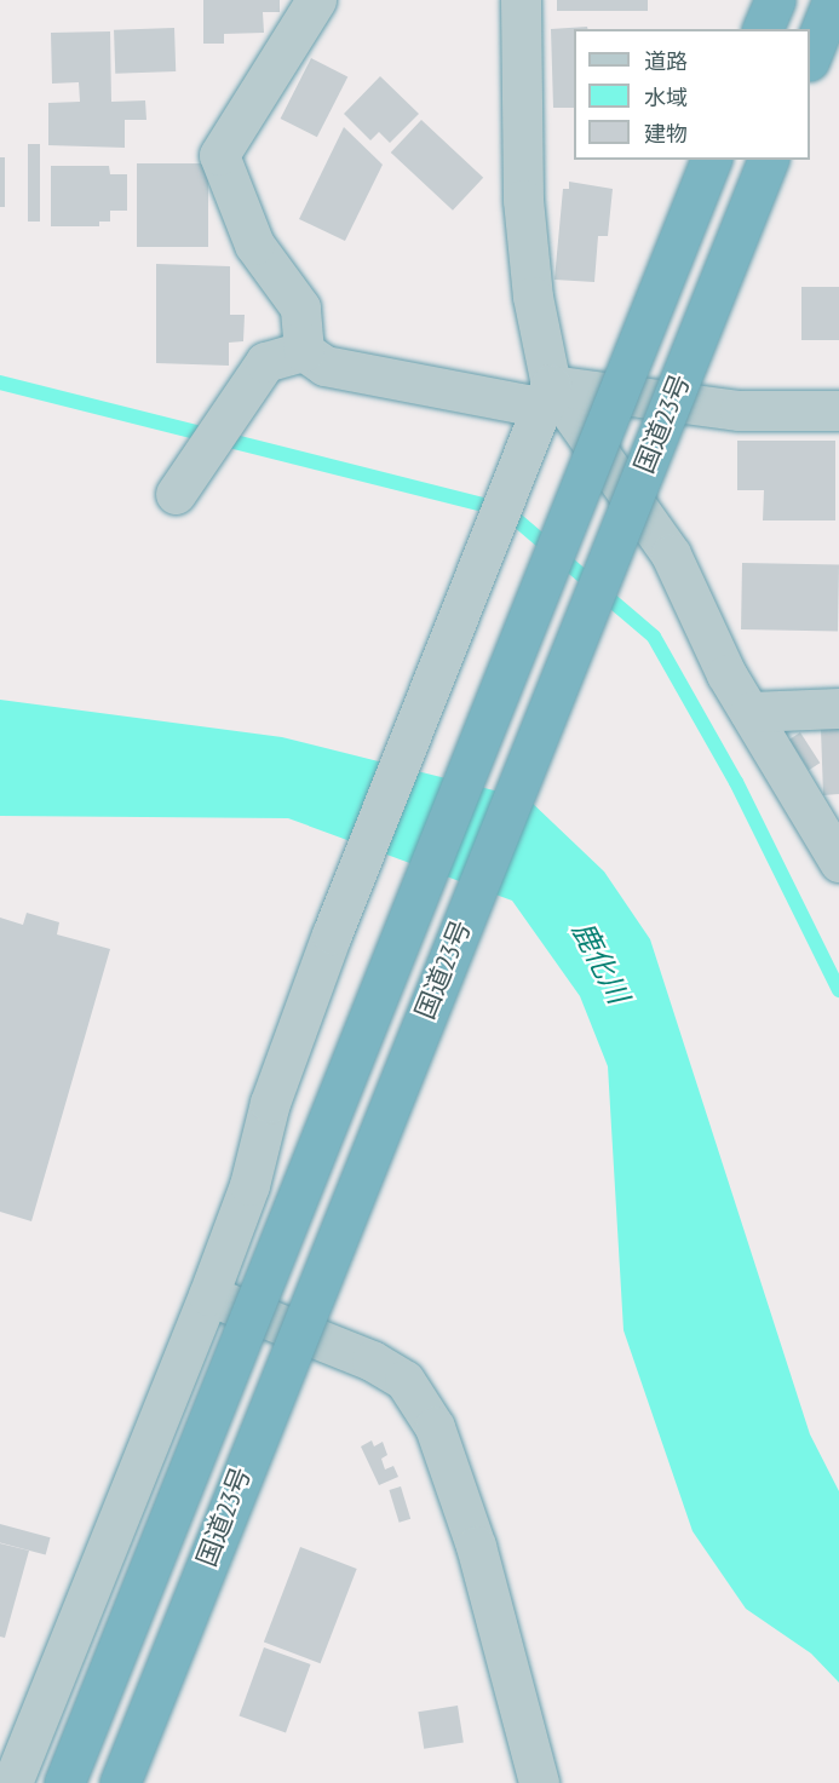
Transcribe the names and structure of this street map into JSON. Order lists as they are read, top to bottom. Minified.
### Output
{"streets":{"highway":["国道23号"]},"water":["鹿化川"],"legend":["道路","水域","建物"]}
